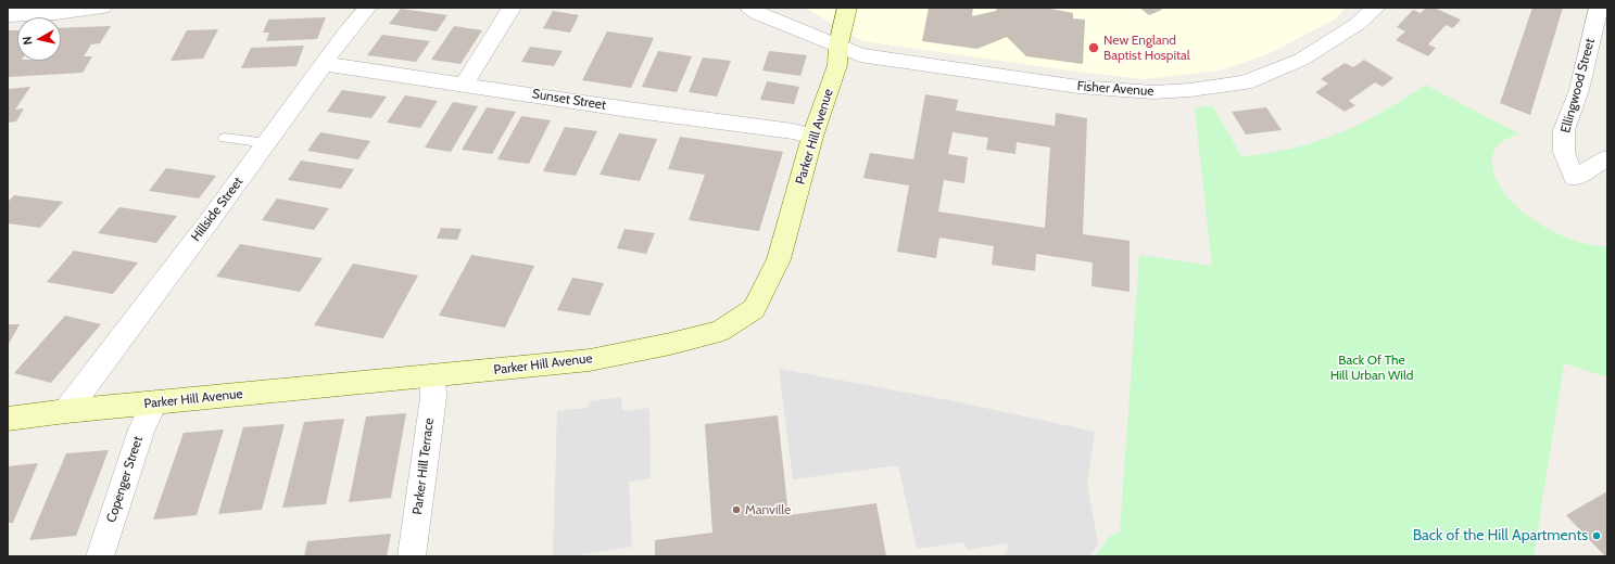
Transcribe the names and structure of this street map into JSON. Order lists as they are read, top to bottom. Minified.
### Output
{"streets":{"street":["Ellingwood Street","Fisher Avenue","Sunset Street","Parker Hill Avenue","Hillside Street","Parker Hill Terrace","Copenger Street"]},"crossings":[["Fisher Avenue","Parker Hill Avenue"],["Sunset Street","Parker Hill Avenue"],["Sunset Street","Hillside Street"],["Parker Hill Avenue","Hillside Street"],["Parker Hill Avenue","Parker Hill Terrace"],["Parker Hill Avenue","Copenger Street"]],"parks":["Back Of The Hill Urban Wild"],"places":["New England Baptist Hospital","Manville","Back of the Hill Apartments"],"north":"left"}
